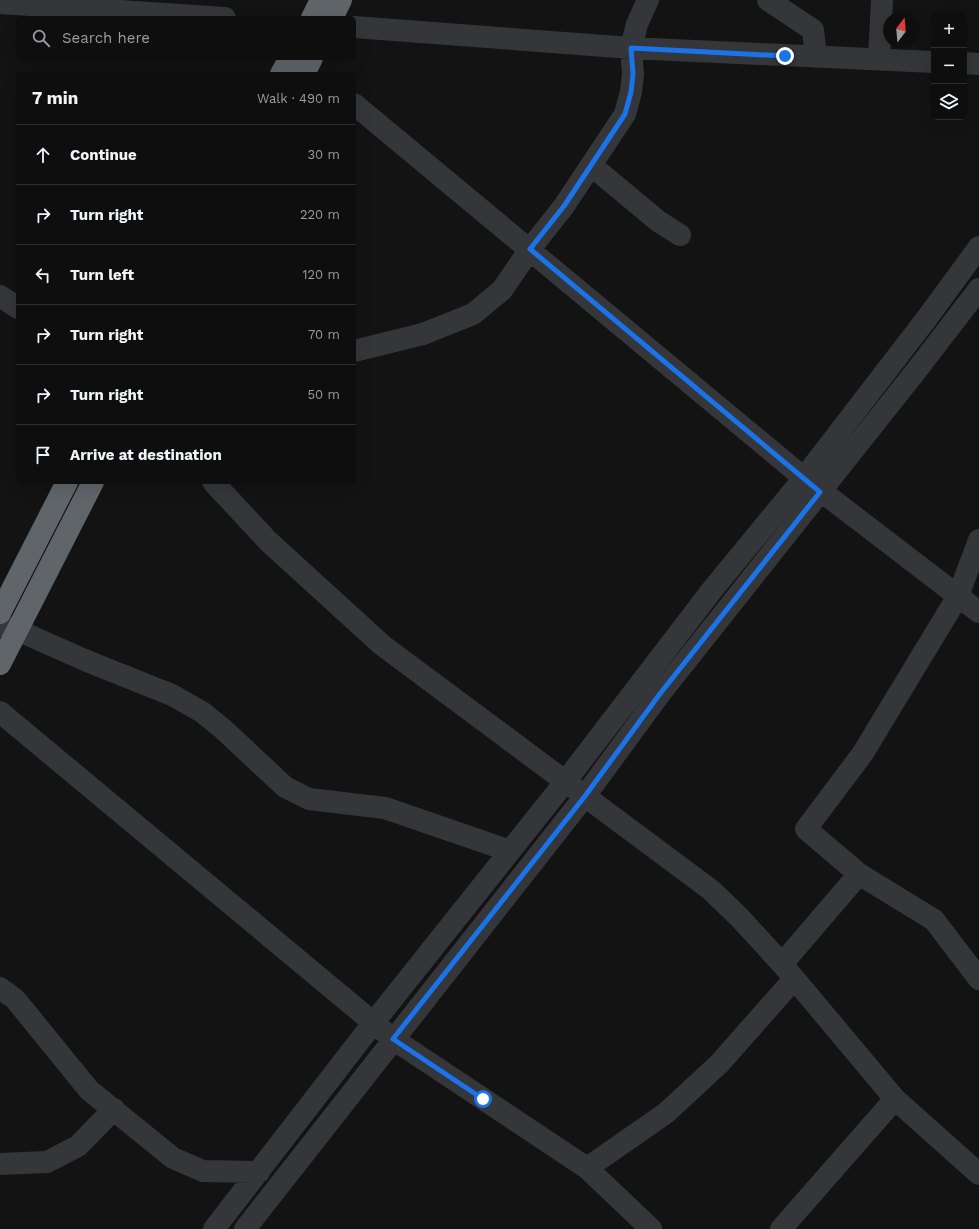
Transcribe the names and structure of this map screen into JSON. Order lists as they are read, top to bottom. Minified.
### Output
{"north":"top","page":{"map_buttons":["+","−"],"search":"Search here","heading":["7 min","Walk · 490 m"],"list":[["Continue","30 m"],["Turn right","220 m"],["Turn left","120 m"],["Turn right","70 m"],["Turn right","50 m"],"Arrive at destination"]}}
